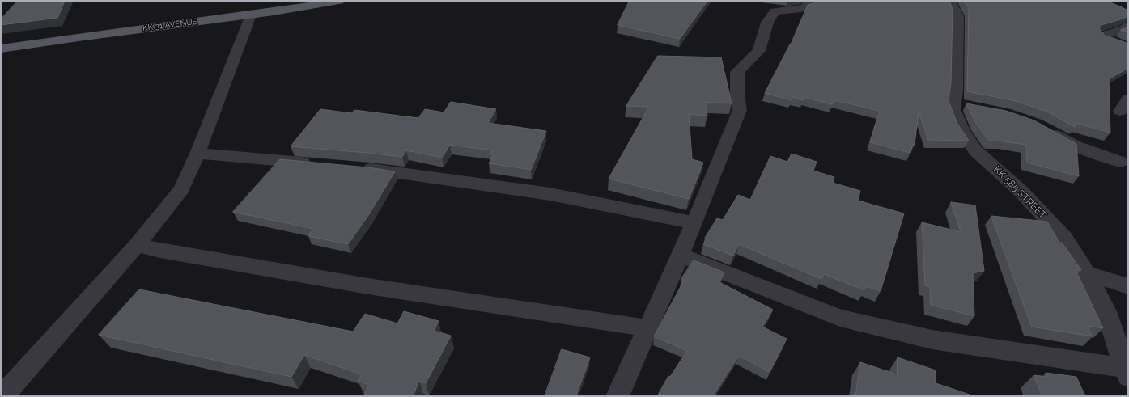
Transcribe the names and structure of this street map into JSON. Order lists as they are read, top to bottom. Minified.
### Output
{"streets":{"main road":["KK 31 AVENUE"],"street":["KK 585 STREET"]}}
